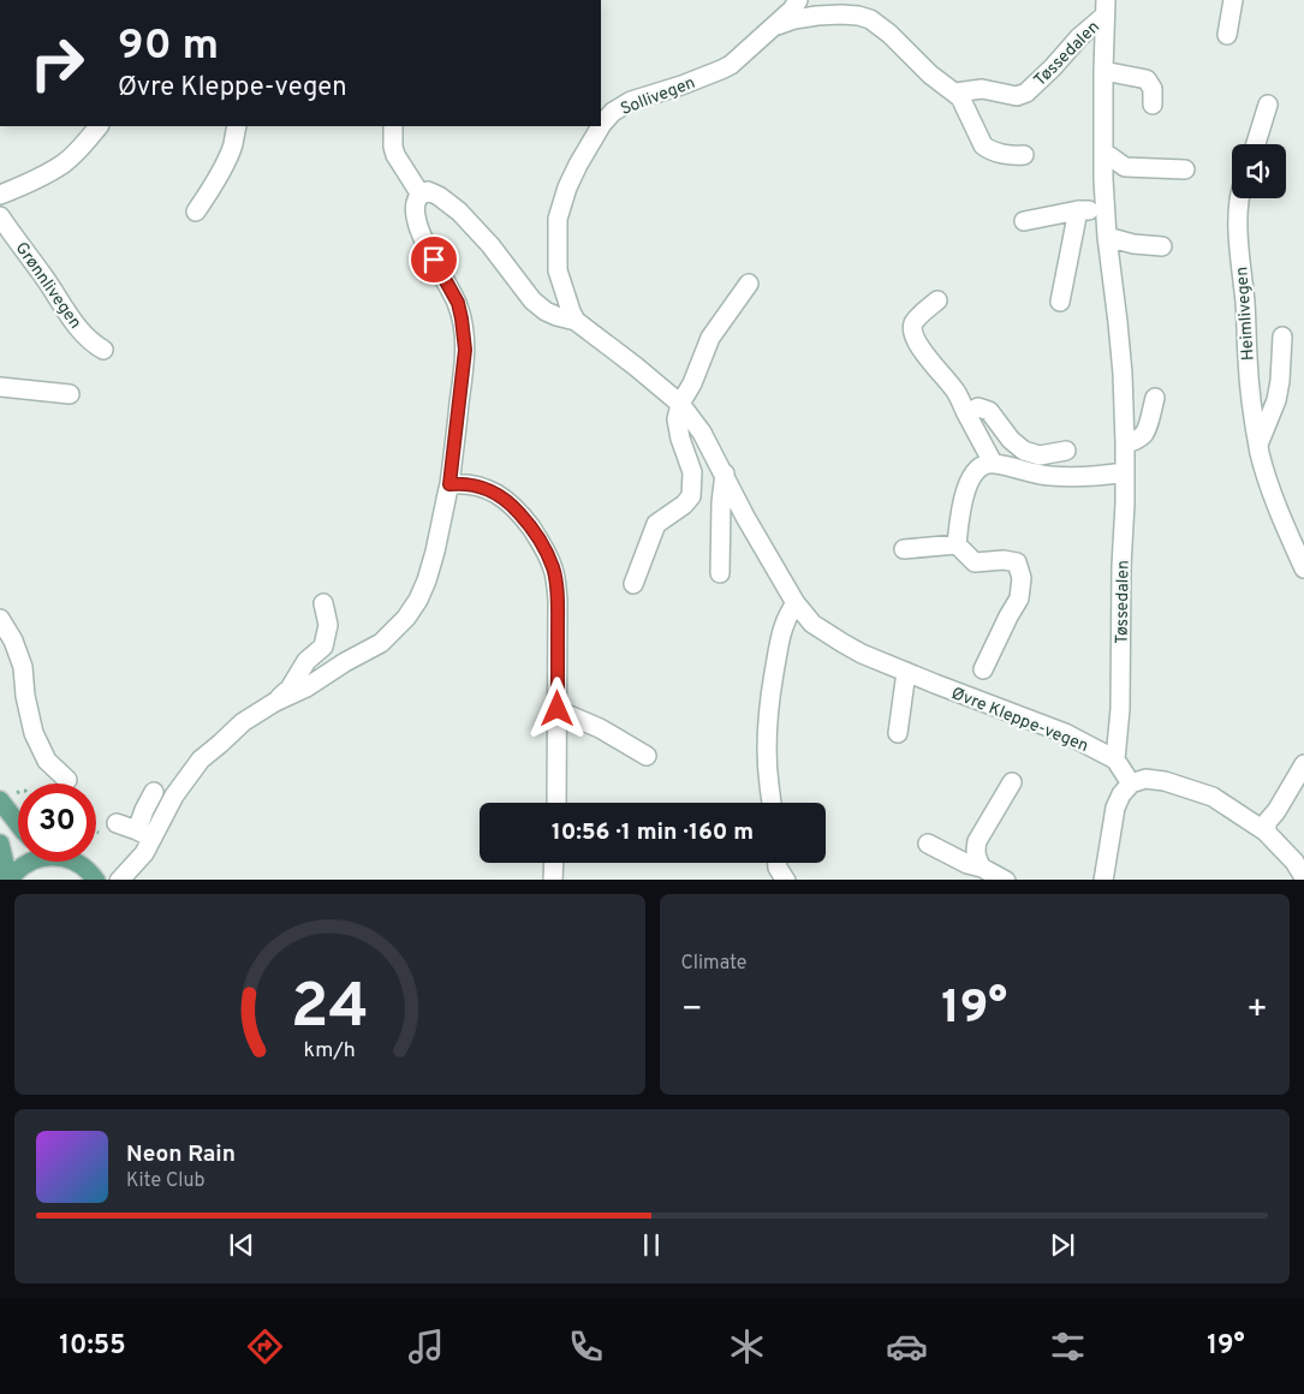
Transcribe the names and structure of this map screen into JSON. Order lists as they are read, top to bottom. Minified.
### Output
{"streets":{"street":["Tøssedalen","Sollivegen","Grønnlivegen","Heimlivegen","Øvre Kleppe-vegen"]},"crossings":[["Tøssedalen","Sollivegen"],["Tøssedalen","Øvre Kleppe-vegen"],["Sollivegen","Øvre Kleppe-vegen"]],"page":{"turn":["90 m","Øvre Kleppe-vegen"],"limit":"30","trip":"10:56 · 1 min · 160 m","tile":"Climate","heat":["−","19°","+"],"song":["Neon Rain","Kite Club"],"tabs":["10:55","19°"],"gauge":["24","km/h"]}}
